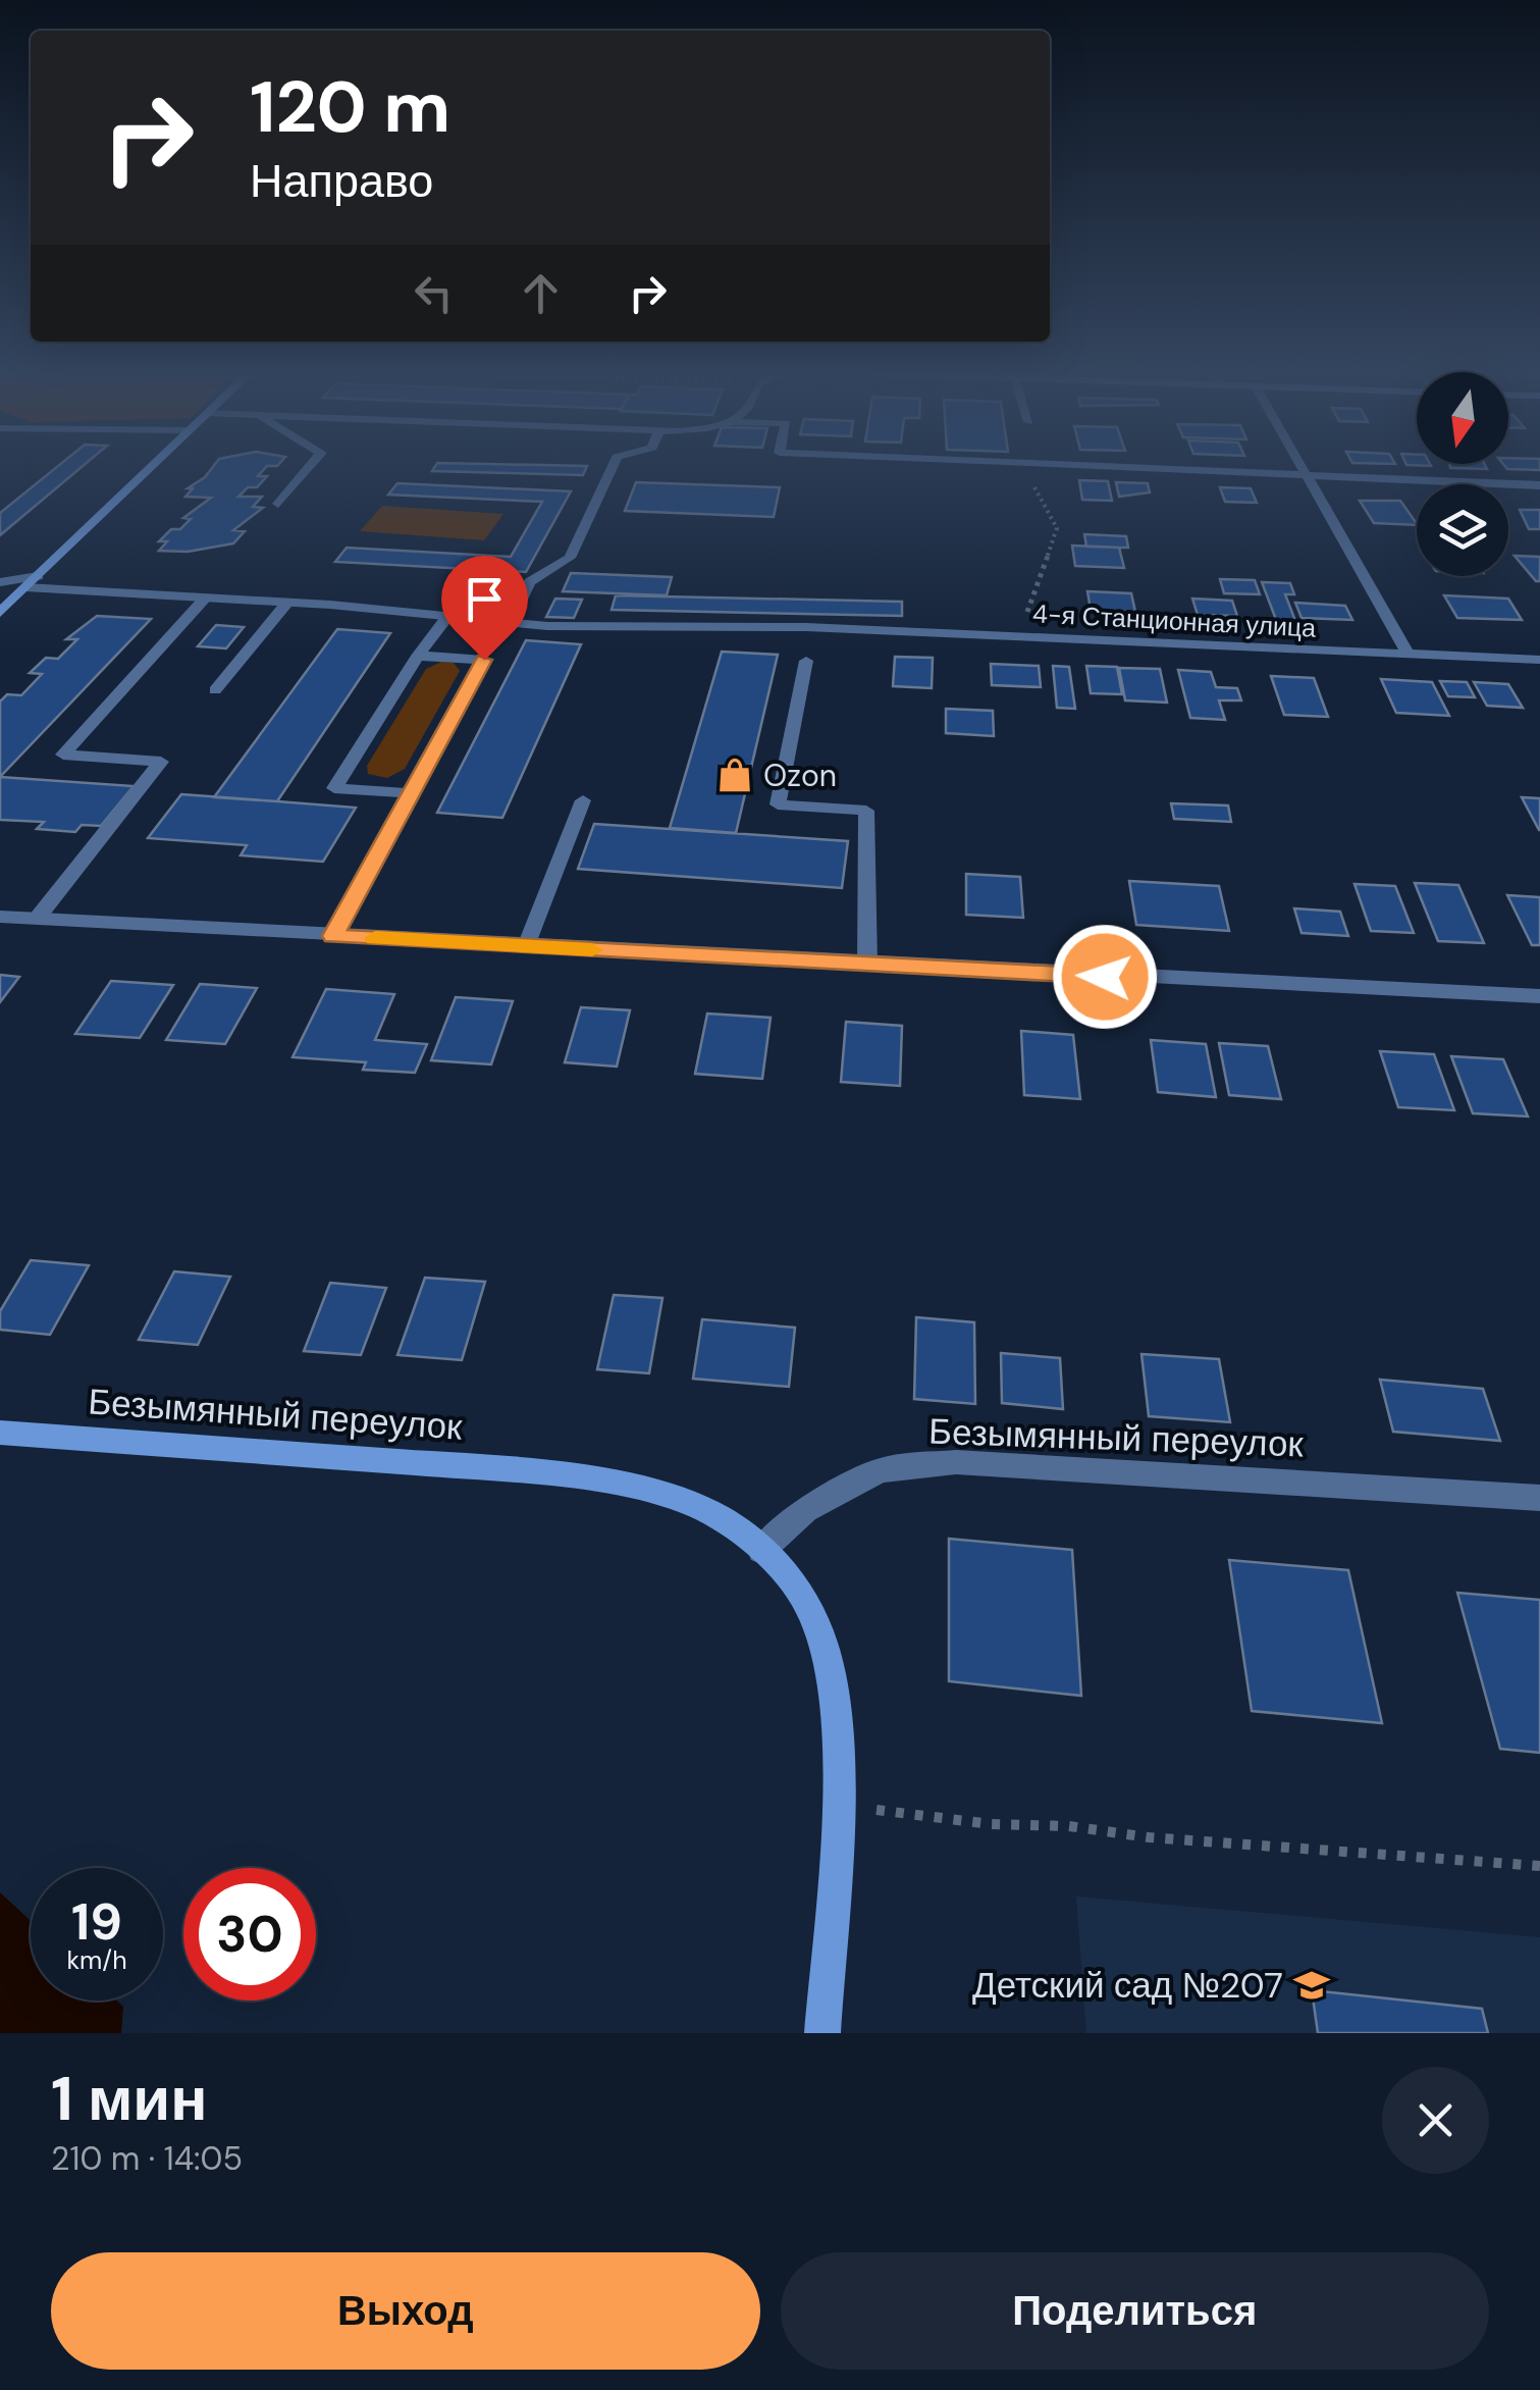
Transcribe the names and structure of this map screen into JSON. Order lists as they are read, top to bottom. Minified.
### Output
{"streets":{"street":["4-я Станционная улица","Безымянный переулок"]},"places":{"shop":["Ozon"],"school or university":["Детский сад №207"]},"north":"bottom","page":{"turn":["120 m","Направо"],"speed":"19 km/h","limit":"30","heading":["1 мин","210 m · 14:05"],"buttons":["Выход","Поделиться"]}}
